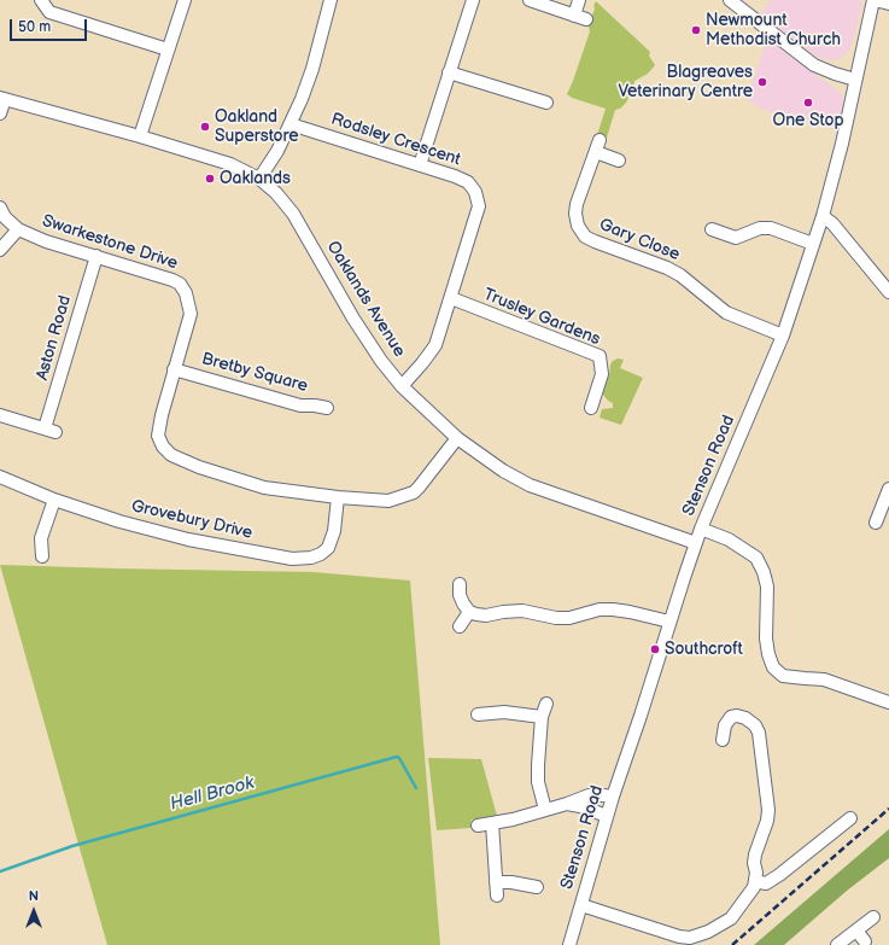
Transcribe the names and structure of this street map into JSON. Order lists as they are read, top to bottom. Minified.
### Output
{"streets":{"street":["Rodsley Crescent","Gary Close","Swarkestone Drive","Oaklands Avenue","Trusley Gardens","Aston Road","Bretby Square","Stenson Road","Grovebury Drive"]},"crossings":[["Rodsley Crescent","Oaklands Avenue"],["Rodsley Crescent","Trusley Gardens"],["Gary Close","Stenson Road"],["Swarkestone Drive","Oaklands Avenue"],["Swarkestone Drive","Aston Road"],["Swarkestone Drive","Bretby Square"],["Swarkestone Drive","Grovebury Drive"],["Oaklands Avenue","Stenson Road"]],"water":["Hell Brook"],"places":["Newmount Methodist Church","Blagreaves Veterinary Centre","One Stop","Oakland Superstore","Oaklands","Southcroft"],"scale_bar":"50 m","north":"top"}
